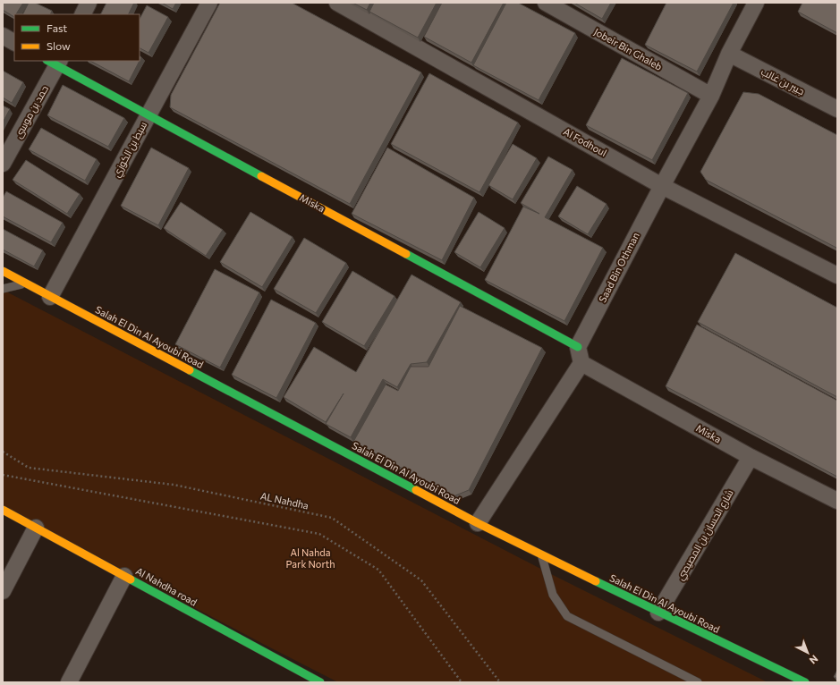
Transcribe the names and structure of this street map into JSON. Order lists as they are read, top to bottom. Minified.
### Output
{"streets":{"main road":["Miska","Salah El Din Al Ayoubi Road","Al Nahdha road"],"street":["Jobeir Bin Ghaleb","جبير بن غالب","حمد بن موسى","Al Fodhoul","سبط بن الكوزي","Saad Bin Othman","شارع الحسان بن المصيصي"],"path":["AL Nahdha"]},"crossings":[["Jobeir Bin Ghaleb","Saad Bin Othman"],["جبير بن غالب","Saad Bin Othman"],["حمد بن موسى","Miska"],["Al Fodhoul","Saad Bin Othman"],["سبط بن الكوزي","Miska"],["سبط بن الكوزي","Salah El Din Al Ayoubi Road"],["Miska","Saad Bin Othman"],["Miska","شارع الحسان بن المصيصي"],["Salah El Din Al Ayoubi Road","شارع الحسان بن المصيصي"]],"parks":["Al Nahda Park North"],"legend":["Fast","Slow"],"north":"bottom right"}
